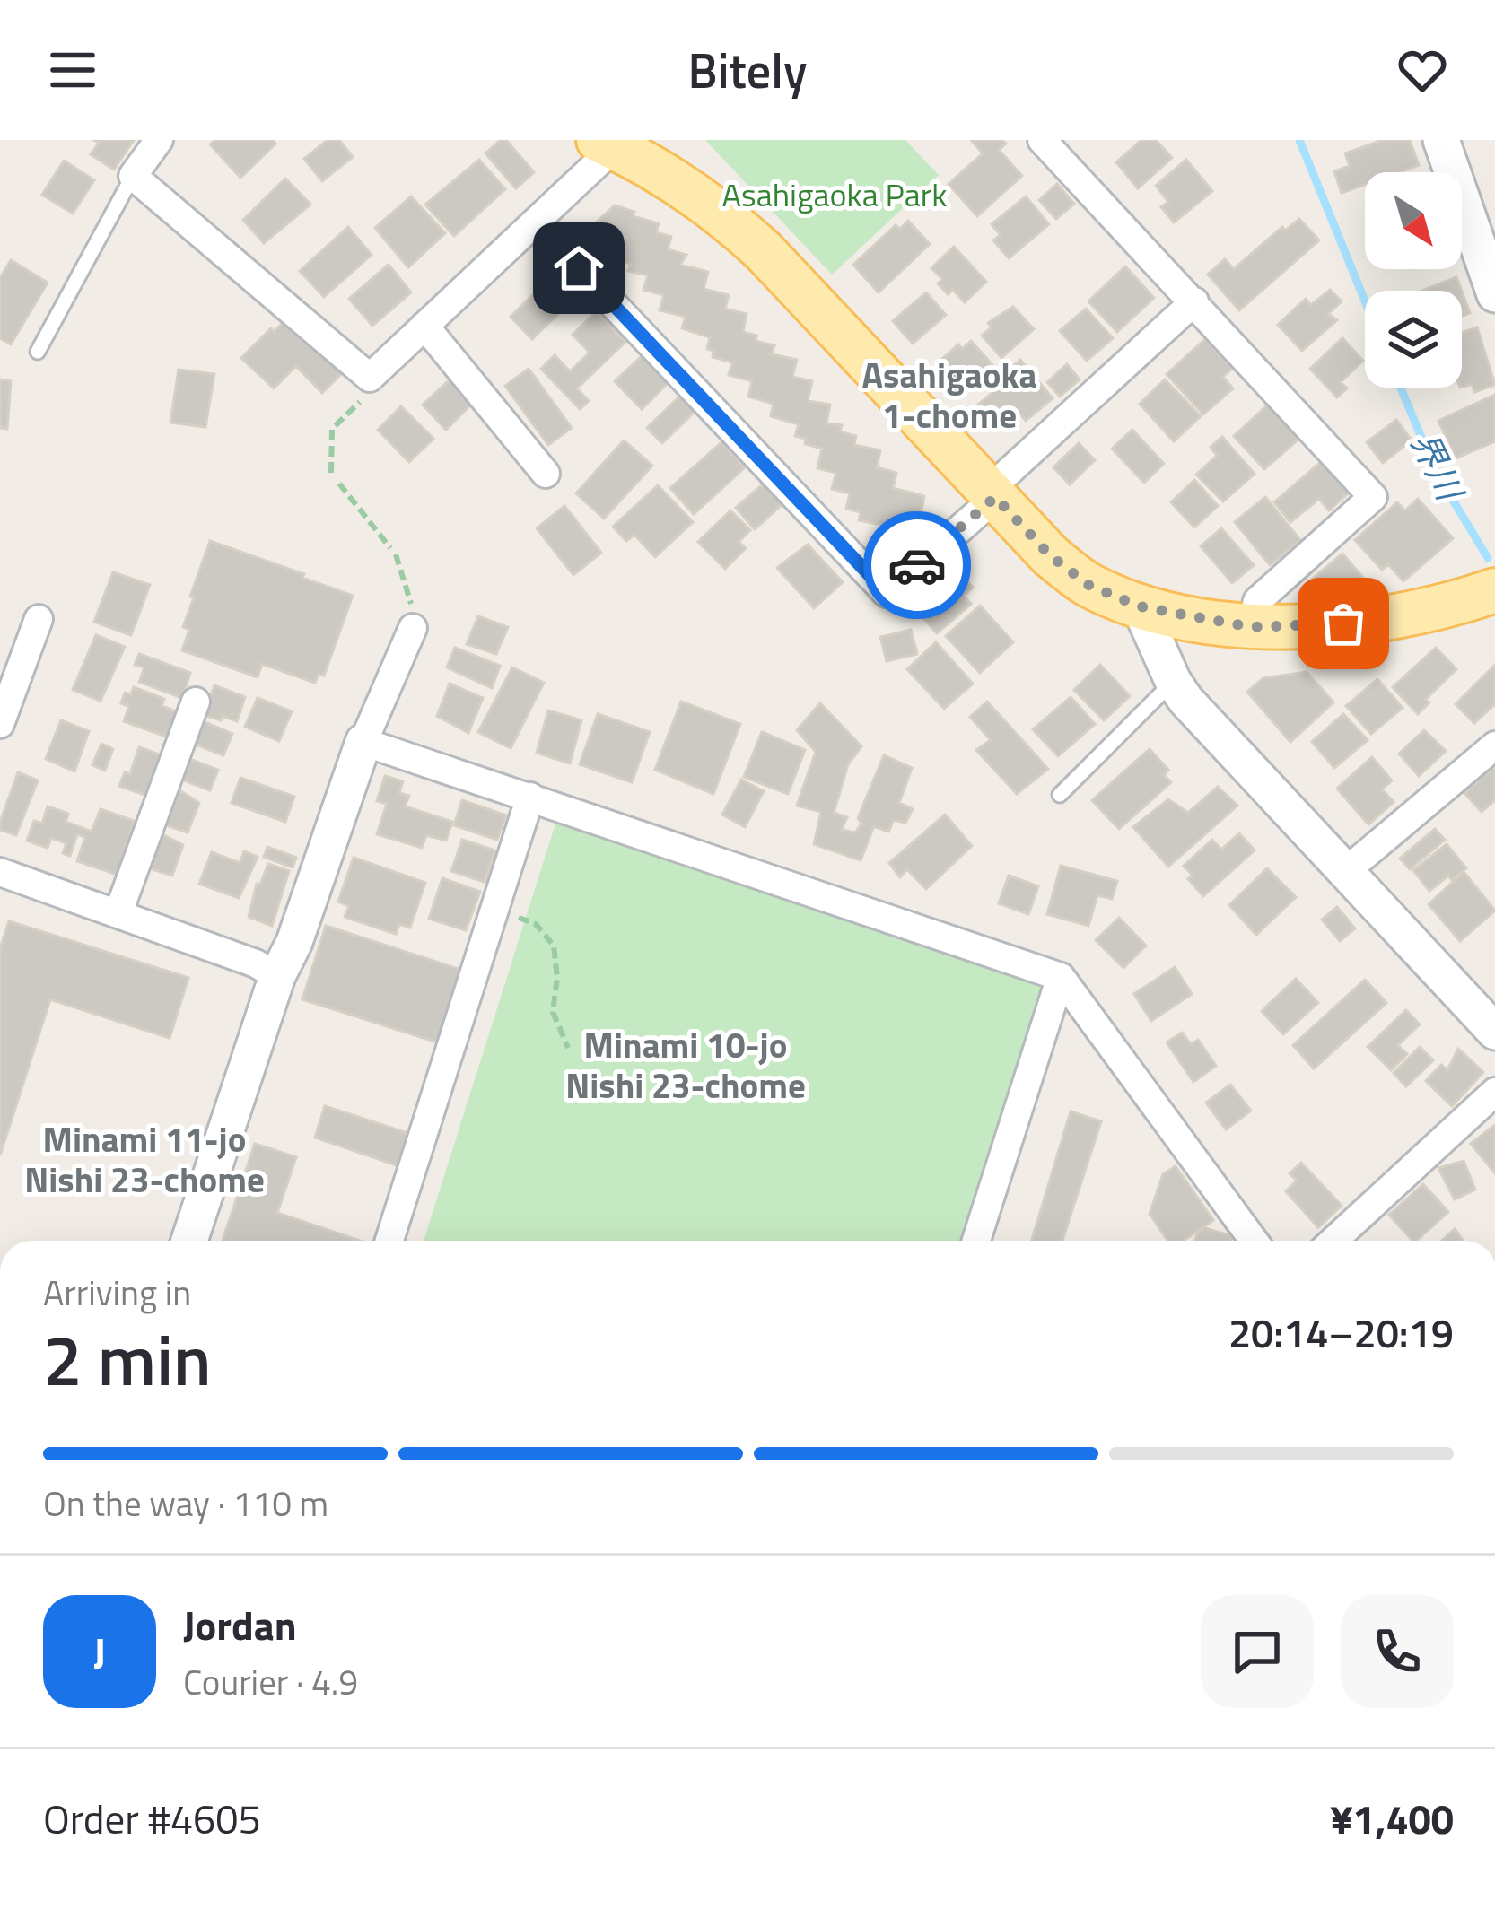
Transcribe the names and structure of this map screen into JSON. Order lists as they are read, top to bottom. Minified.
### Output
{"districts":["Asahigaoka 1-chome","Minami 10-jo Nishi 23-chome","Minami 11-jo Nishi 23-chome"],"water":["界川"],"parks":["Asahigaoka Park"],"north":"bottom right","page":{"header":"Bitely","heading":["2 min","Arriving in","20:14–20:19"],"panel":["Jordan","Courier · 4.9","Order #4605","¥1,400"],"bar":"On the way · 110 m","round":"J"}}
